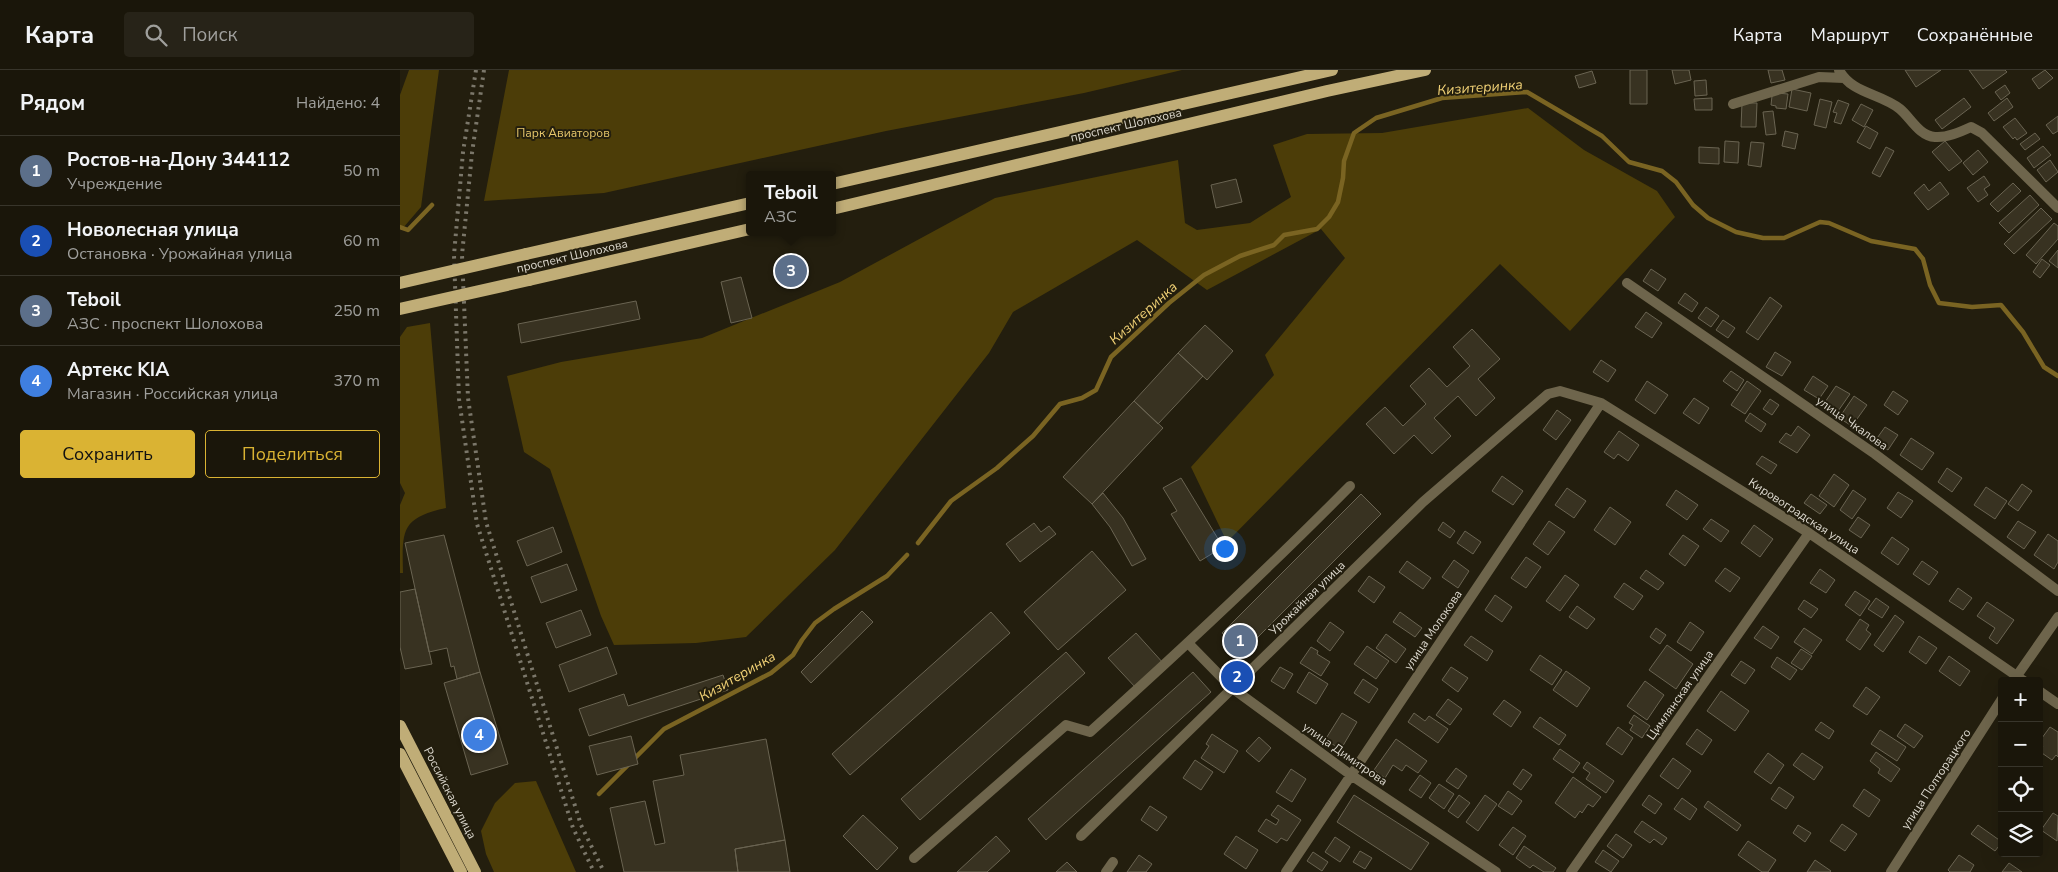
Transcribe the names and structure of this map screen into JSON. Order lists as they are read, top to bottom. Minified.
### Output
{"streets":{"main road":["проспект Шолохова","Российская улица"],"street":["улица Чкалова","Кировоградская улица","Урожайная улица","улица Молокова","Цимлянская улица","улица Димитрова","улица Полторацкого"]},"crossings":[["Кировоградская улица","Урожайная улица"],["Кировоградская улица","улица Молокова"],["Кировоградская улица","Цимлянская улица"],["Урожайная улица","улица Димитрова"],["улица Молокова","улица Димитрова"]],"water":["Кизитеринка"],"parks":["Парк Авиаторов"],"page":{"header":"Карта","search":"Поиск","nav":["Карта","Маршрут","Сохранённые"],"heading":["Рядом","Найдено: 4"],"list":[{"mark":"1","name":"Ростов-на-Дону 344112","note":"Учреждение","value":"50 m"},{"mark":"2","name":"Новолесная улица","note":"Остановка · Урожайная улица","value":"60 m"},{"mark":"3","name":"Teboil","note":"АЗС · проспект Шолохова","value":"250 m"},{"mark":"4","name":"Артекс KIA","note":"Магазин · Российская улица","value":"370 m"}],"popup":["Teboil","АЗС"],"pins":["3","1","2","4"],"buttons":["Сохранить","Поделиться"],"map_buttons":["+","−"]}}
